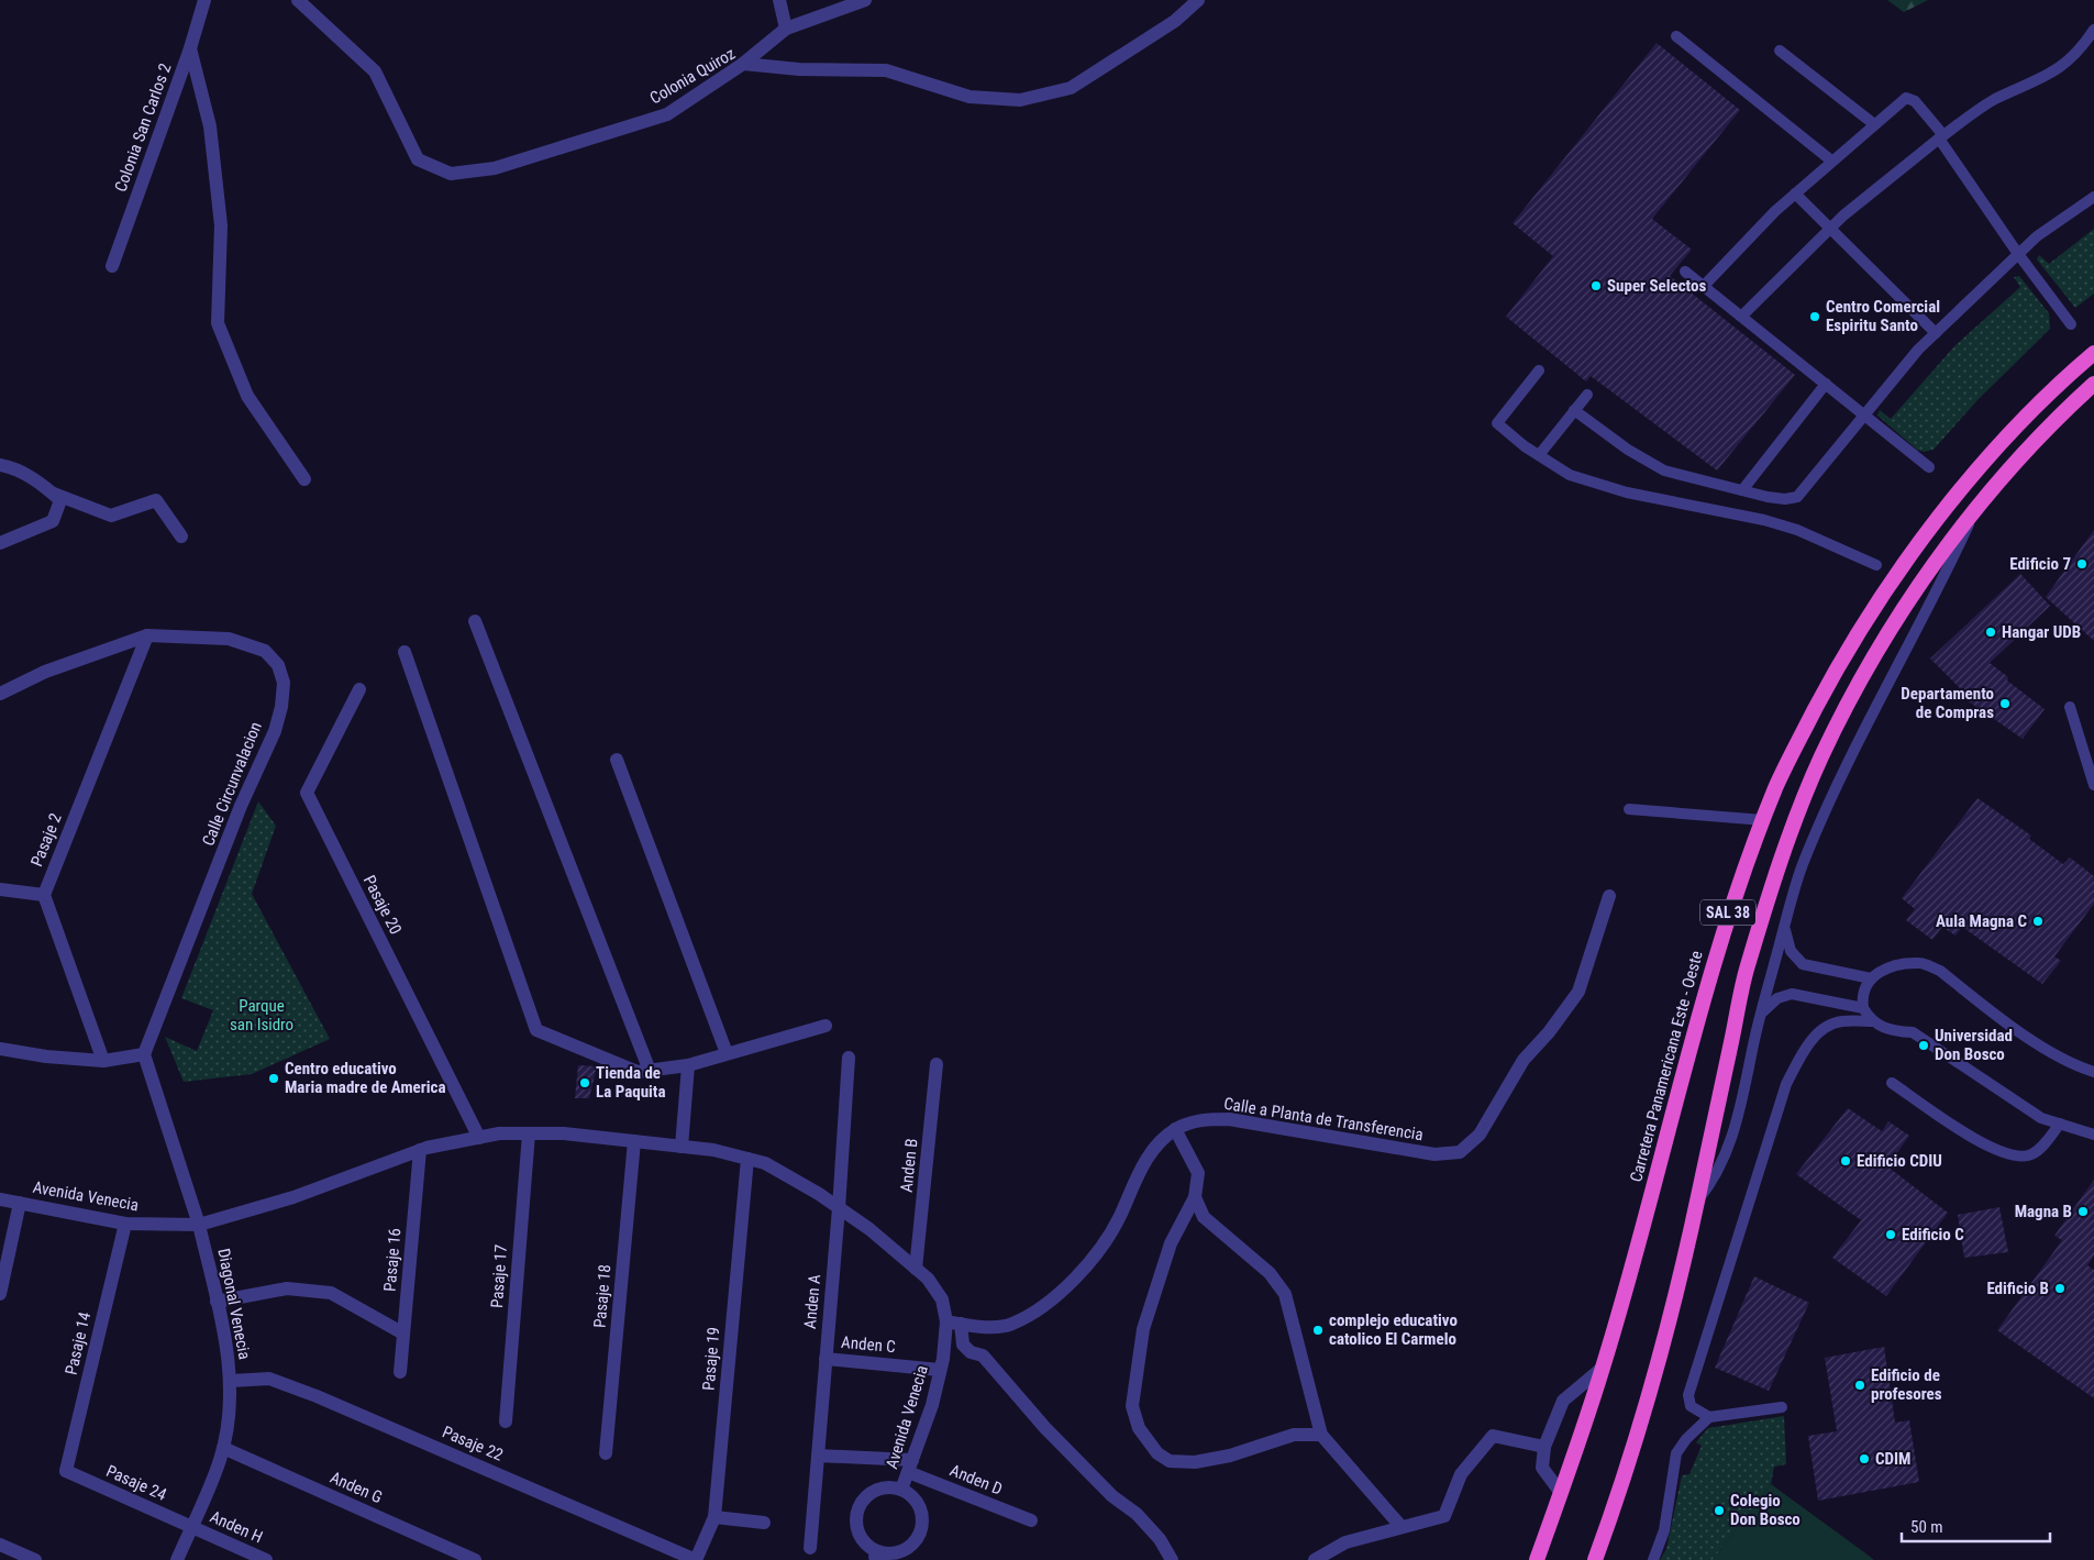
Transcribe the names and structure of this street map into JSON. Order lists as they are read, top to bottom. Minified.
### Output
{"streets":{"highway":["SAL 38","Carretera Panamericana Este - Oeste"],"street":["Colonia Quiroz","Colonia San Carlos 2","Calle Circunvalacion","Pasaje 2","Pasaje 20","Calle a Planta de Transferencia","Anden B","Avenida Venecia","Pasaje 16","Pasaje 17","Pasaje 18","Anden A","Diagonal Venecia","Pasaje 14","Anden C","Pasaje 19","Pasaje 22","Anden D","Pasaje 24","Anden G","Anden H"]},"crossings":[["Calle Circunvalacion","Pasaje 2"],["Calle Circunvalacion","Diagonal Venecia"],["Pasaje 20","Avenida Venecia"],["Calle a Planta de Transferencia","Avenida Venecia"],["Anden B","Avenida Venecia"],["Avenida Venecia","Pasaje 16"],["Avenida Venecia","Pasaje 17"],["Avenida Venecia","Pasaje 18"],["Avenida Venecia","Anden A"],["Avenida Venecia","Diagonal Venecia"],["Avenida Venecia","Pasaje 14"],["Avenida Venecia","Anden C"],["Avenida Venecia","Pasaje 19"],["Avenida Venecia","Anden D"],["Anden A","Anden C"],["Anden A","Anden D"],["Diagonal Venecia","Pasaje 22"],["Diagonal Venecia","Pasaje 24"],["Diagonal Venecia","Anden G"],["Diagonal Venecia","Anden H"],["Pasaje 14","Pasaje 24"],["Pasaje 19","Pasaje 22"],["Pasaje 24","Anden H"]],"parks":["Parque san Isidro"],"places":["Super Selectos","Centro Comercial Espiritu Santo","Edificio 7","Hangar UDB","Departamento de Compras","Aula Magna C","Universidad Don Bosco","Centro educativo Maria madre de America","Tienda de La Paquita","Edificio CDIU","Magna B","Edificio C","Edificio B","complejo educativo catolico El Carmelo","Edificio de profesores","CDIM","Colegio Don Bosco"],"scale_bar":"50 m"}
